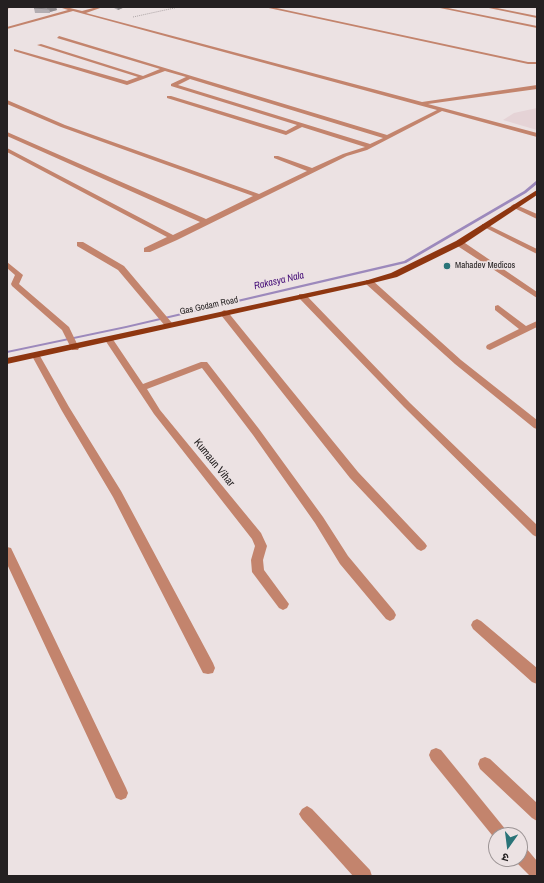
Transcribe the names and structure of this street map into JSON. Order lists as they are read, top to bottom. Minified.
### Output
{"streets":{"main road":["Gas Godam Road"],"street":["Kumaun Vihar"]},"crossings":[["Gas Godam Road","Kumaun Vihar"]],"water":["Rakasya Nala"],"places":["Mahadev Medicos"],"north":"bottom"}
